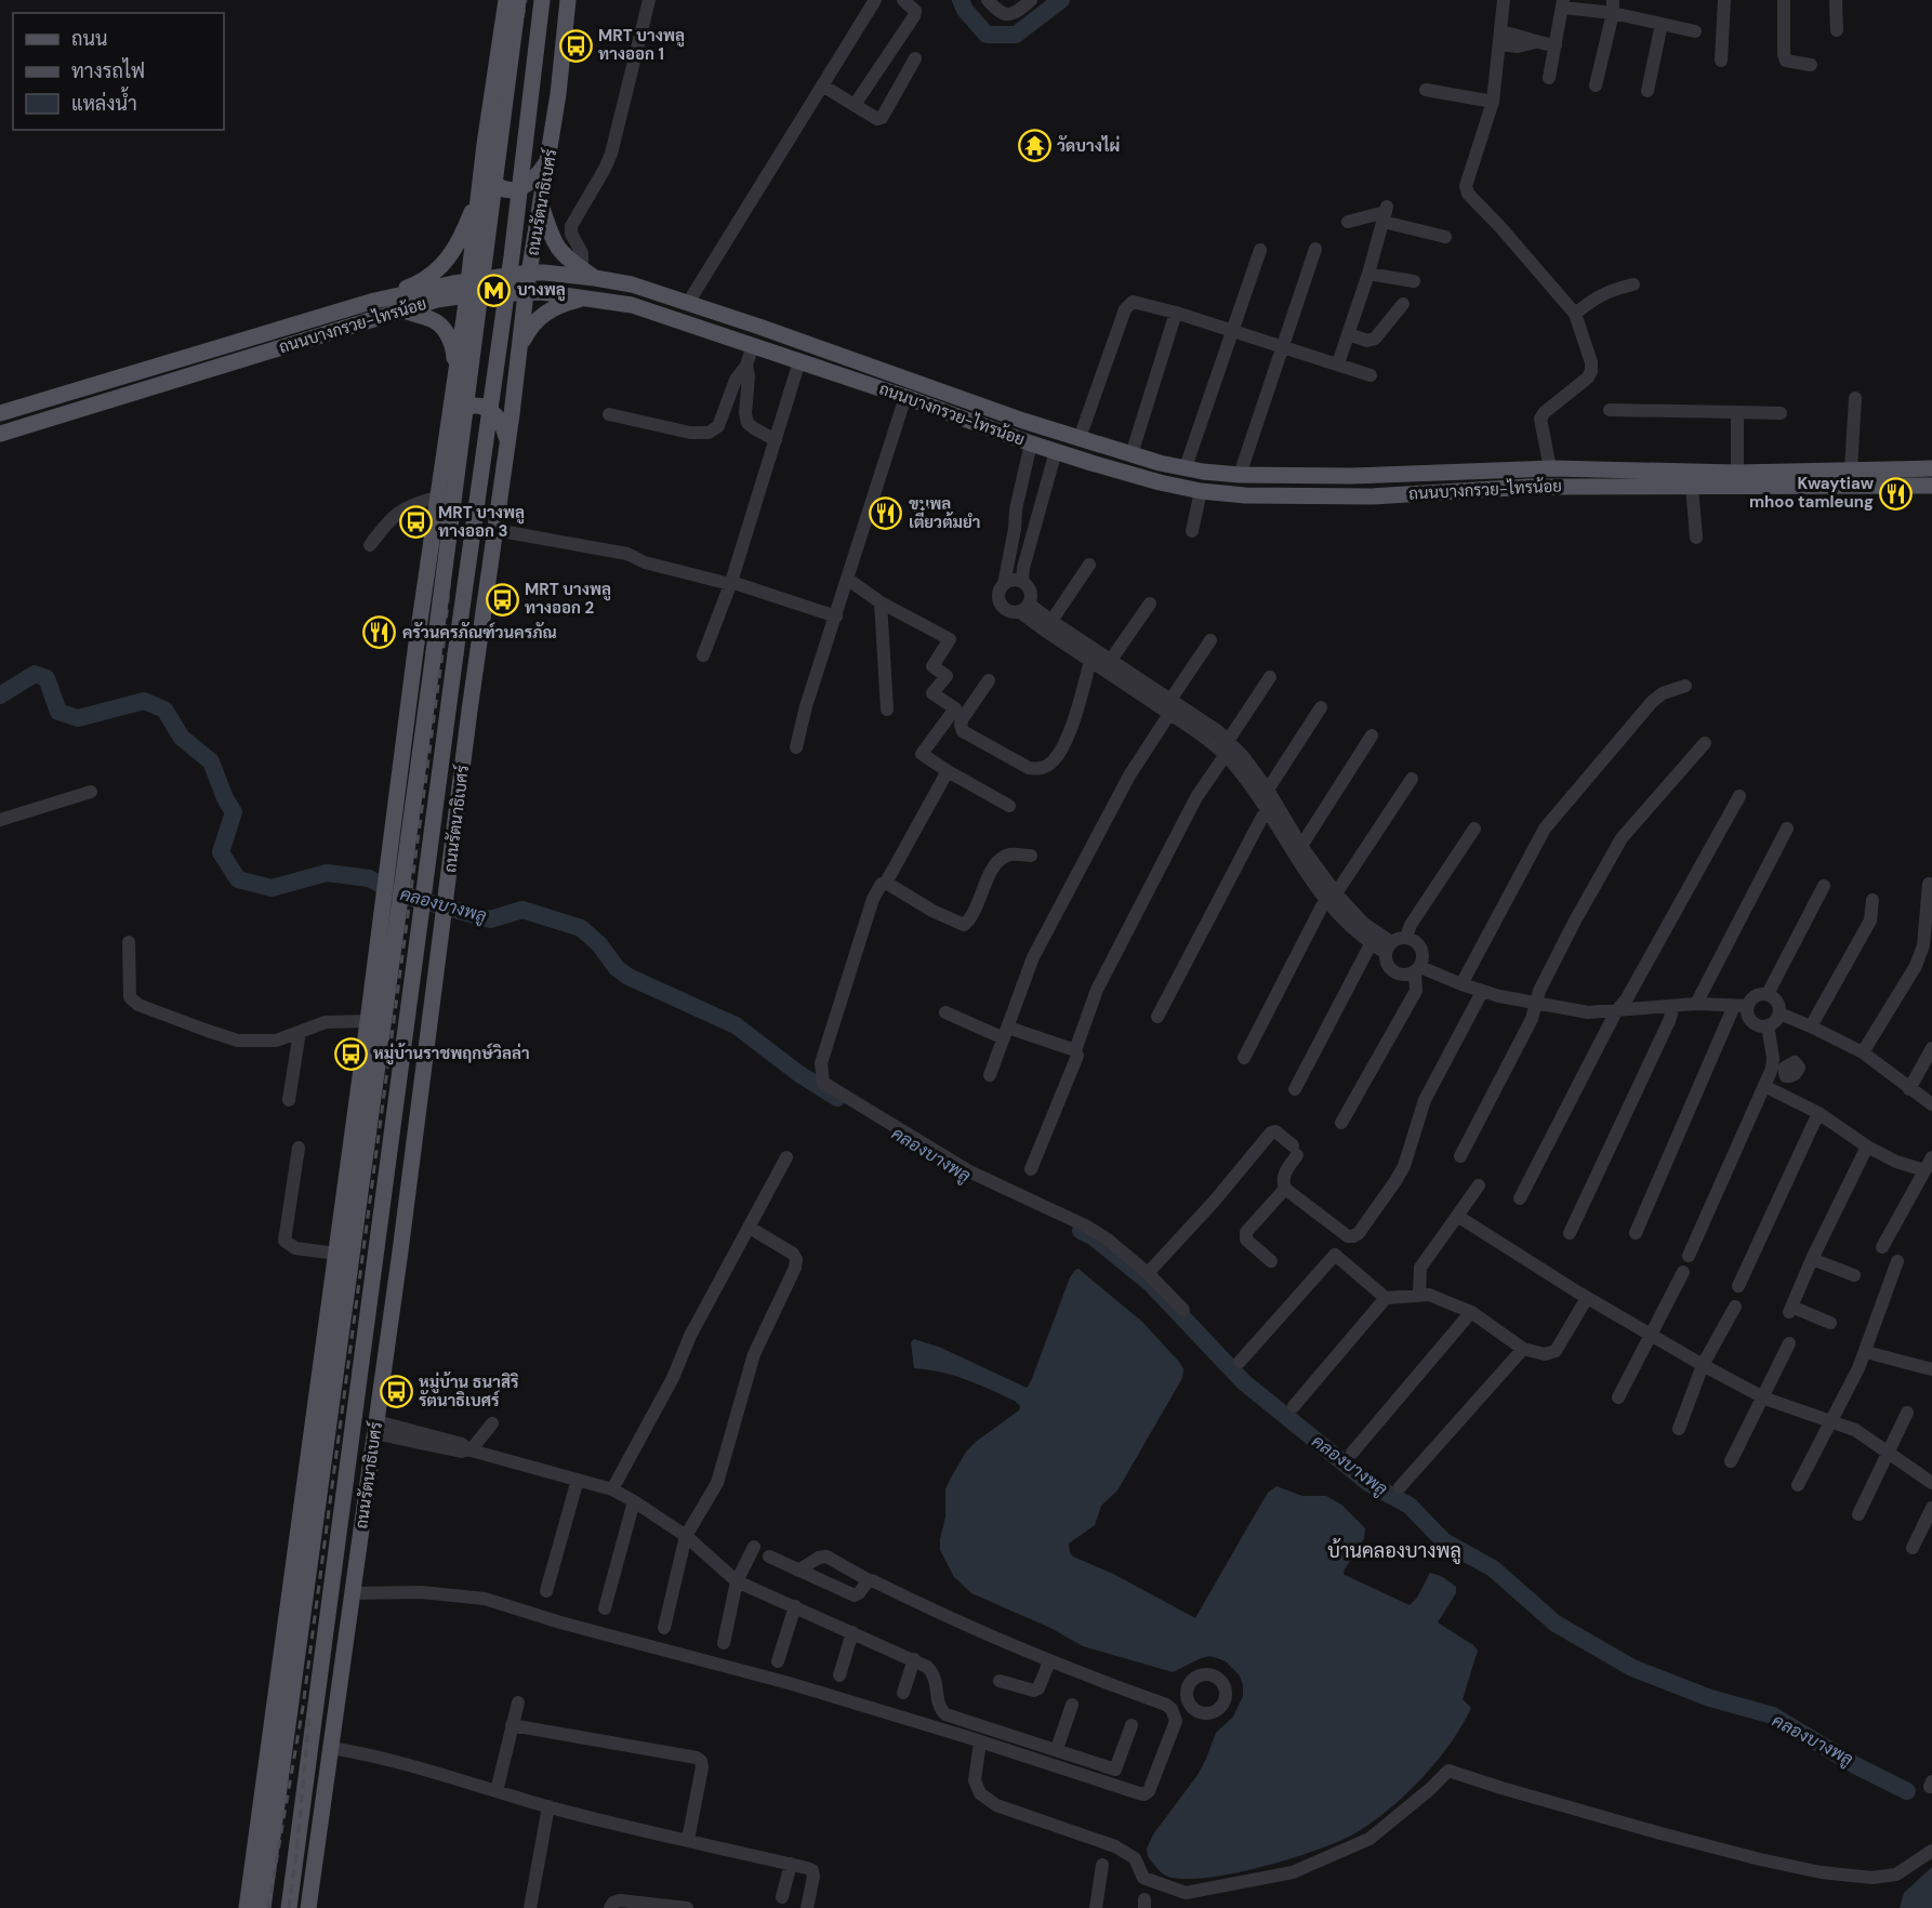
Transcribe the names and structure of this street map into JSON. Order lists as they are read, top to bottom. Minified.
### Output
{"streets":{"main road":["ถนนรัตนาธิเบศร์","ถนนบางกรวย-ไทรน้อย"]},"crossings":[["ถนนรัตนาธิเบศร์","ถนนบางกรวย-ไทรน้อย"]],"districts":["บ้านคลองบางพลู"],"water":["คลองบางพลู"],"places":{"bus stop":["MRT บางพลู ทางออก 1","MRT บางพลู ทางออก 3","MRT บางพลู ทางออก 2","หมู่บ้านราชพฤกษ์วิลล่า","หมู่บ้าน ธนาสิริ รัตนาธิเบศร์"],"temple":["วัดบางไผ่"],"metro station":["บางพลู"],"restaurant":["Kwaytiaw mhoo tamleung","ขุนพล เตี๋ยวต้มยำ","ครัวนครภัณฑ์วนครภัณ"]},"legend":["ถนน","ทางรถไฟ","แหล่งน้ำ"]}
